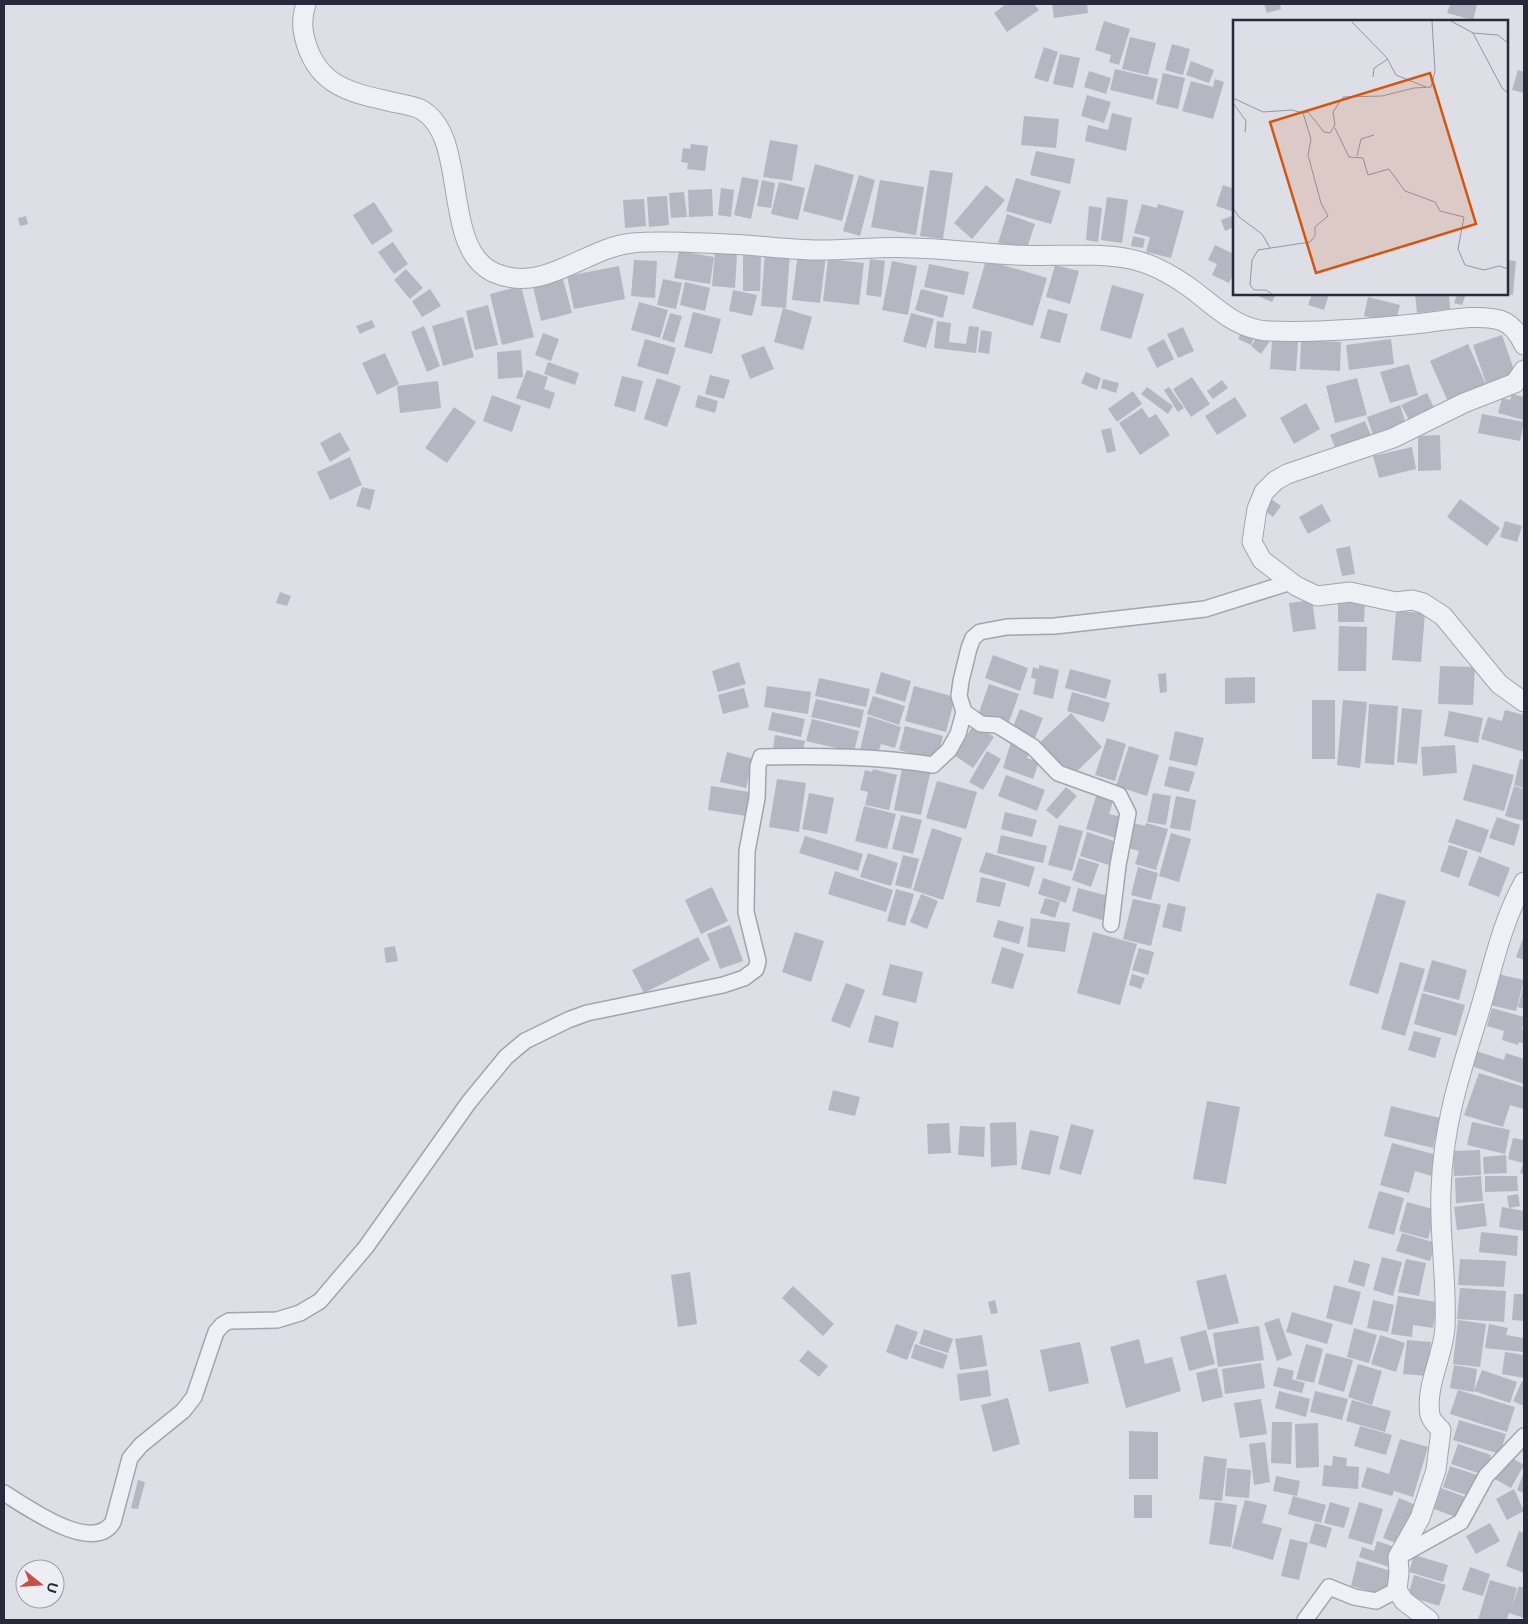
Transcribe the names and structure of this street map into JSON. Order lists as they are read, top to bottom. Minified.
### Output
{"north":"right"}
